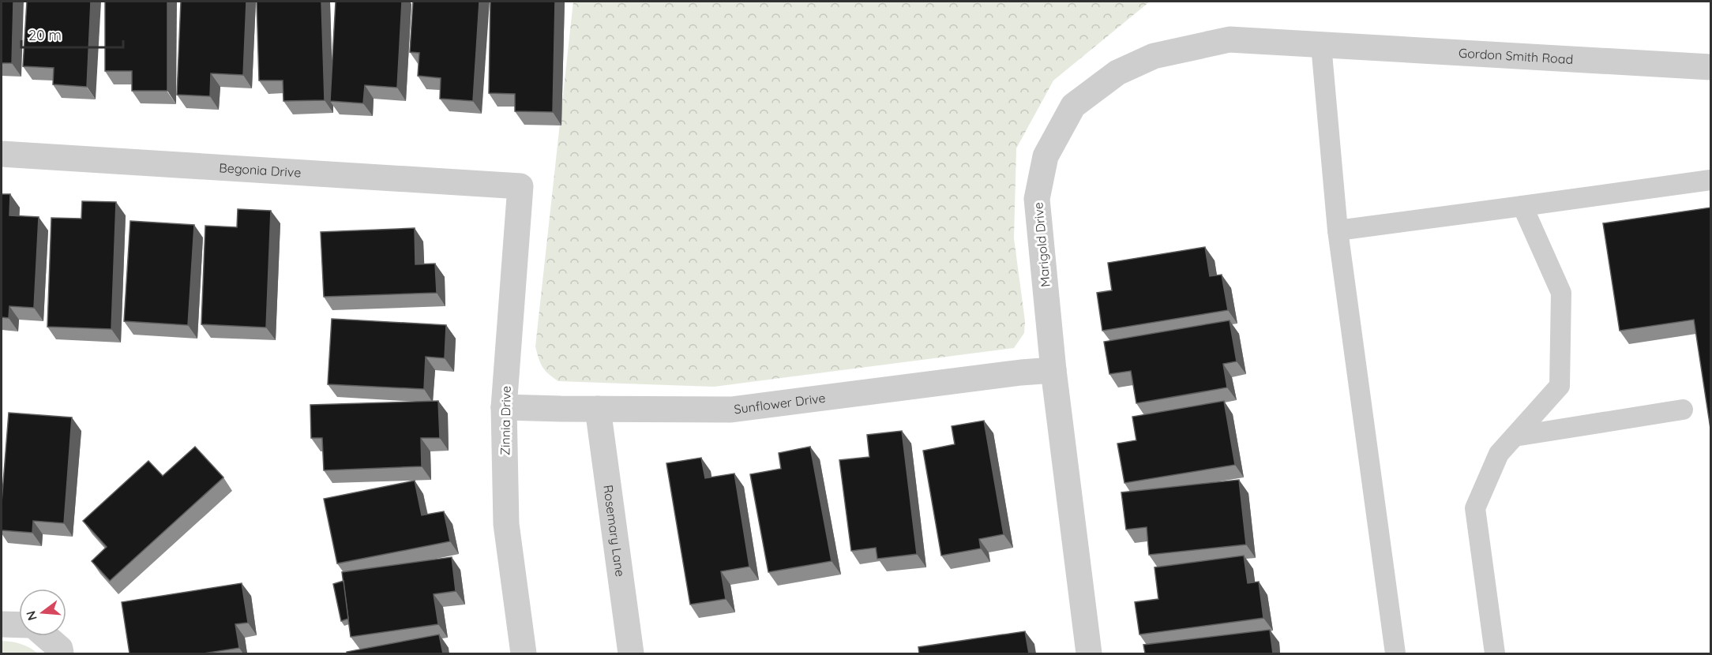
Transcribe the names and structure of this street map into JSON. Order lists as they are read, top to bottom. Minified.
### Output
{"streets":{"street":["Gordon Smith Road","Begonia Drive","Marigold Drive","Sunflower Drive","Zinnia Drive","Rosemary Lane"]},"crossings":[["Gordon Smith Road","Marigold Drive"],["Begonia Drive","Zinnia Drive"],["Marigold Drive","Sunflower Drive"],["Sunflower Drive","Zinnia Drive"],["Sunflower Drive","Rosemary Lane"]],"scale_bar":"20 m","north":"left"}
